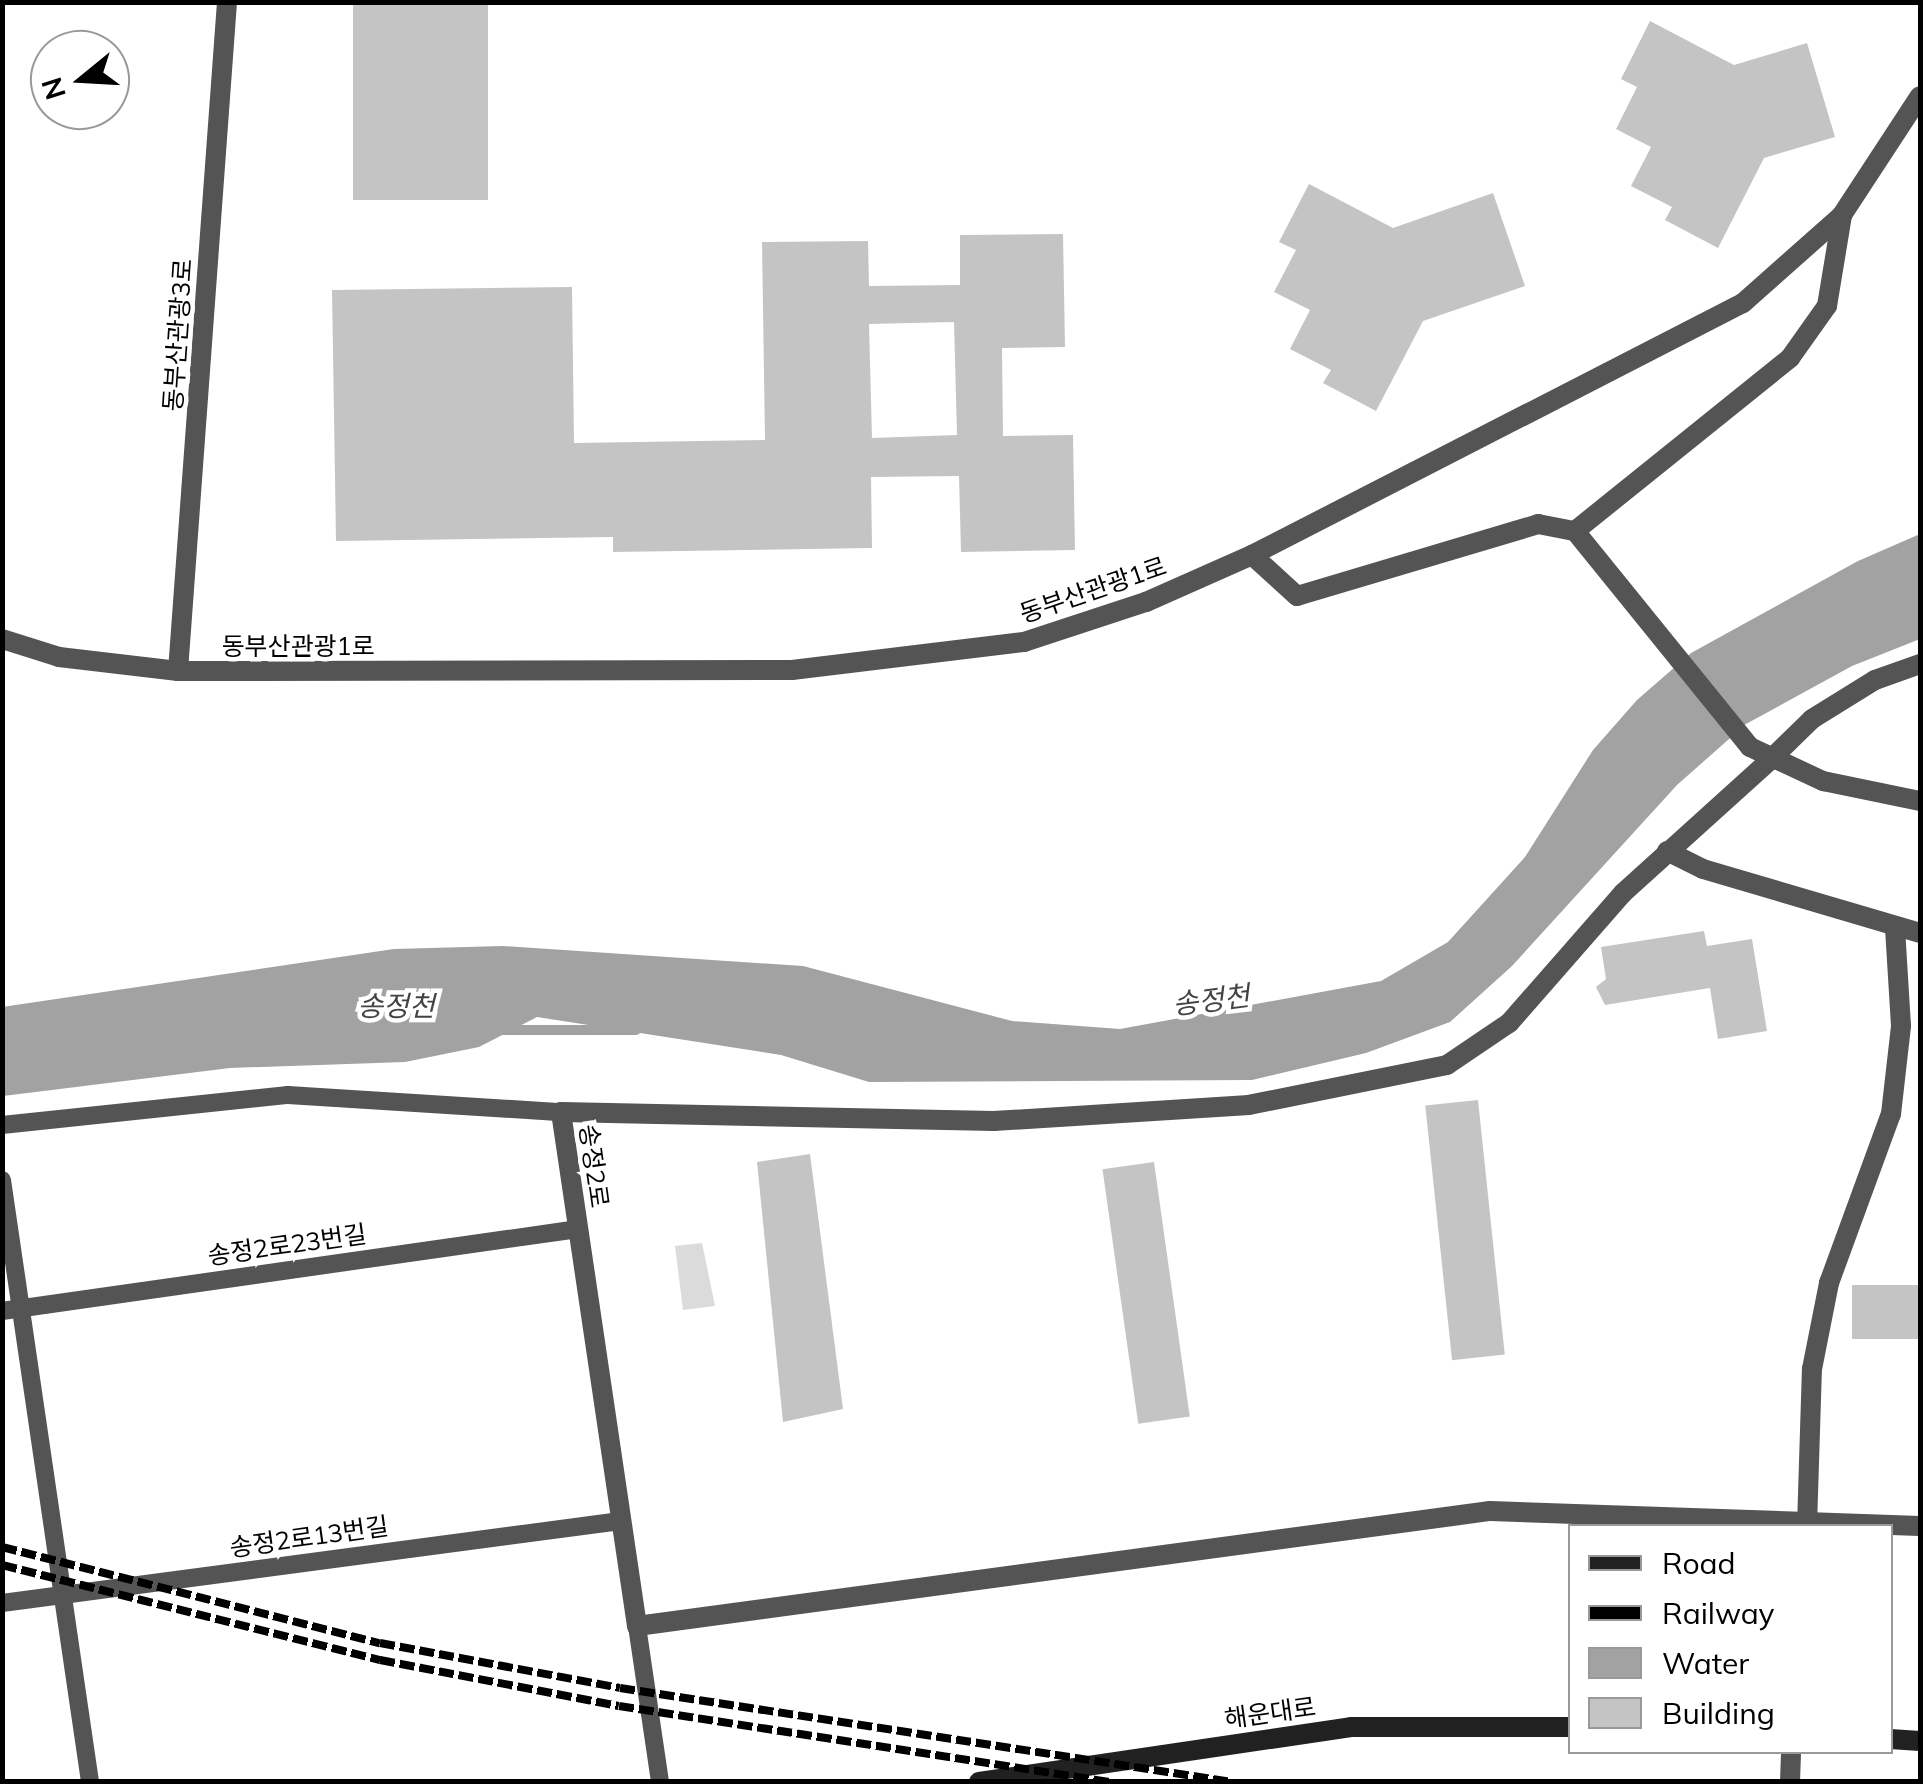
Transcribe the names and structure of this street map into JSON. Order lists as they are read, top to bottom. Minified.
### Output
{"streets":{"main road":["해운대로"],"street":["동부산관광3로","동부산관광1로","송정2로"],"lane":["송정2로23번길","송정2로13번길"]},"crossings":[["동부산관광3로","동부산관광1로"],["송정2로","송정2로23번길"],["송정2로","송정2로13번길"]],"water":["송정천"],"legend":["Road","Railway","Water","Building"],"north":"left"}
